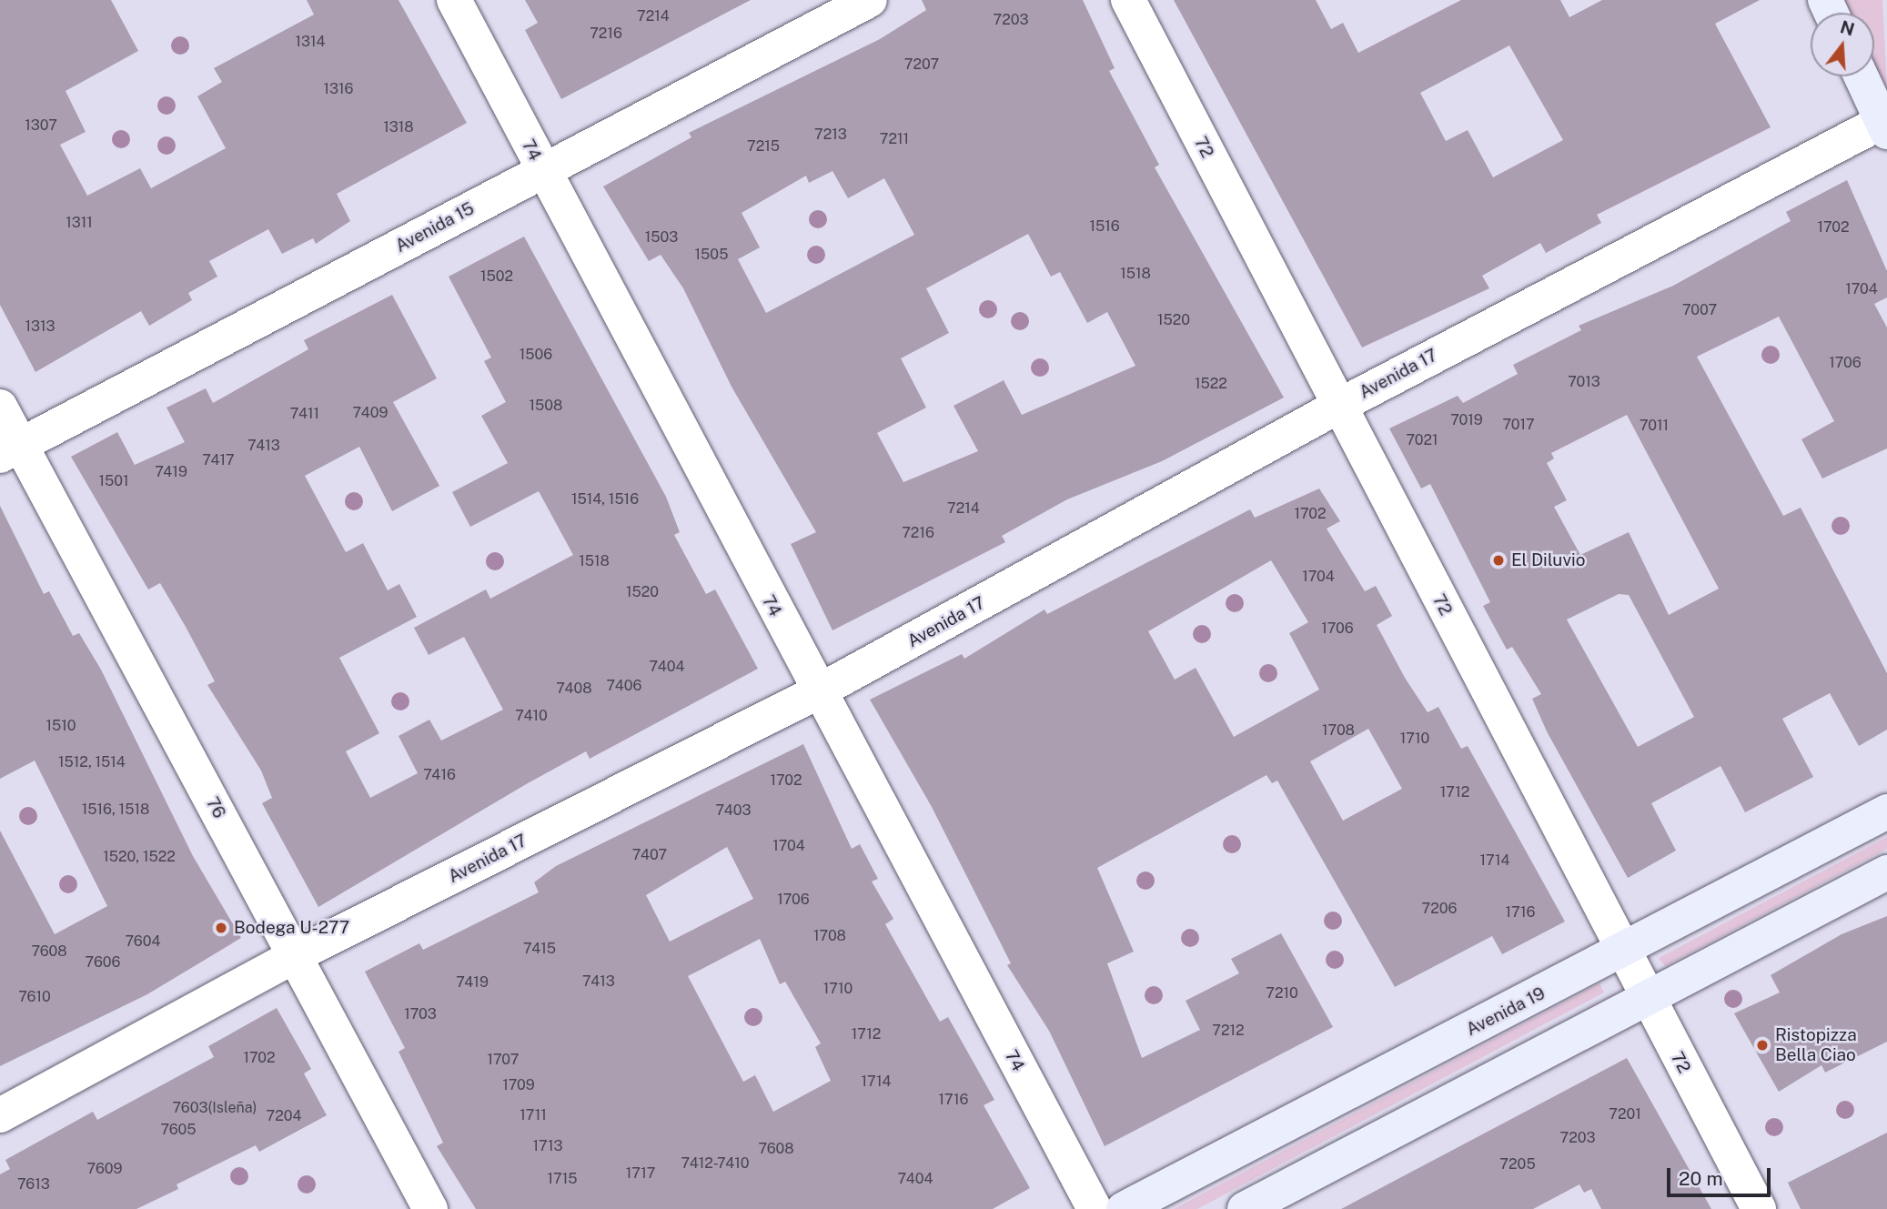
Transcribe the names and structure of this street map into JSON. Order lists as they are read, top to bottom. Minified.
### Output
{"streets":{"main road":["Avenida 19"],"street":["72","74","Avenida 15","Avenida 17","76"]},"crossings":[["72","Avenida 17"],["72","Avenida 19"],["74","Avenida 15"],["74","Avenida 17"],["Avenida 15","76"],["Avenida 17","76"]],"places":["El Diluvio","Bodega U-277","Ristopizza Bella Ciao"],"house_numbers":["7214","7203","7216","1314","7207","1316","1307","1318","7213","7211","7215","1311","1516","1702","1503","1505","1518","1502","1704","7007","1520","1313","1506","1706","7013","1522","1508","7409","7411","7019","7017","7011","7021","7413","7417","7419","1501","1514, 1516","7214","1702","7216","1518","1704","1520","1706","7404","7406","7408","7410","1510","1708","1710","1512, 1514","7416","1702","1712","1516, 1518","7403","1704","7407","1520, 1522","1714","1706","7206","1716","1708","7604","7415","7608","7606","7413","7419","1710","7210","7610","1703","7212","1712","1702","1707","1714","1709","1716","7603(Isleña)","7201","1711","7204","7605","7203","1713","7608","7412-7410","7205","7609","1717","1715","7404","7613"],"scale_bar":"20 m","north":"top"}
